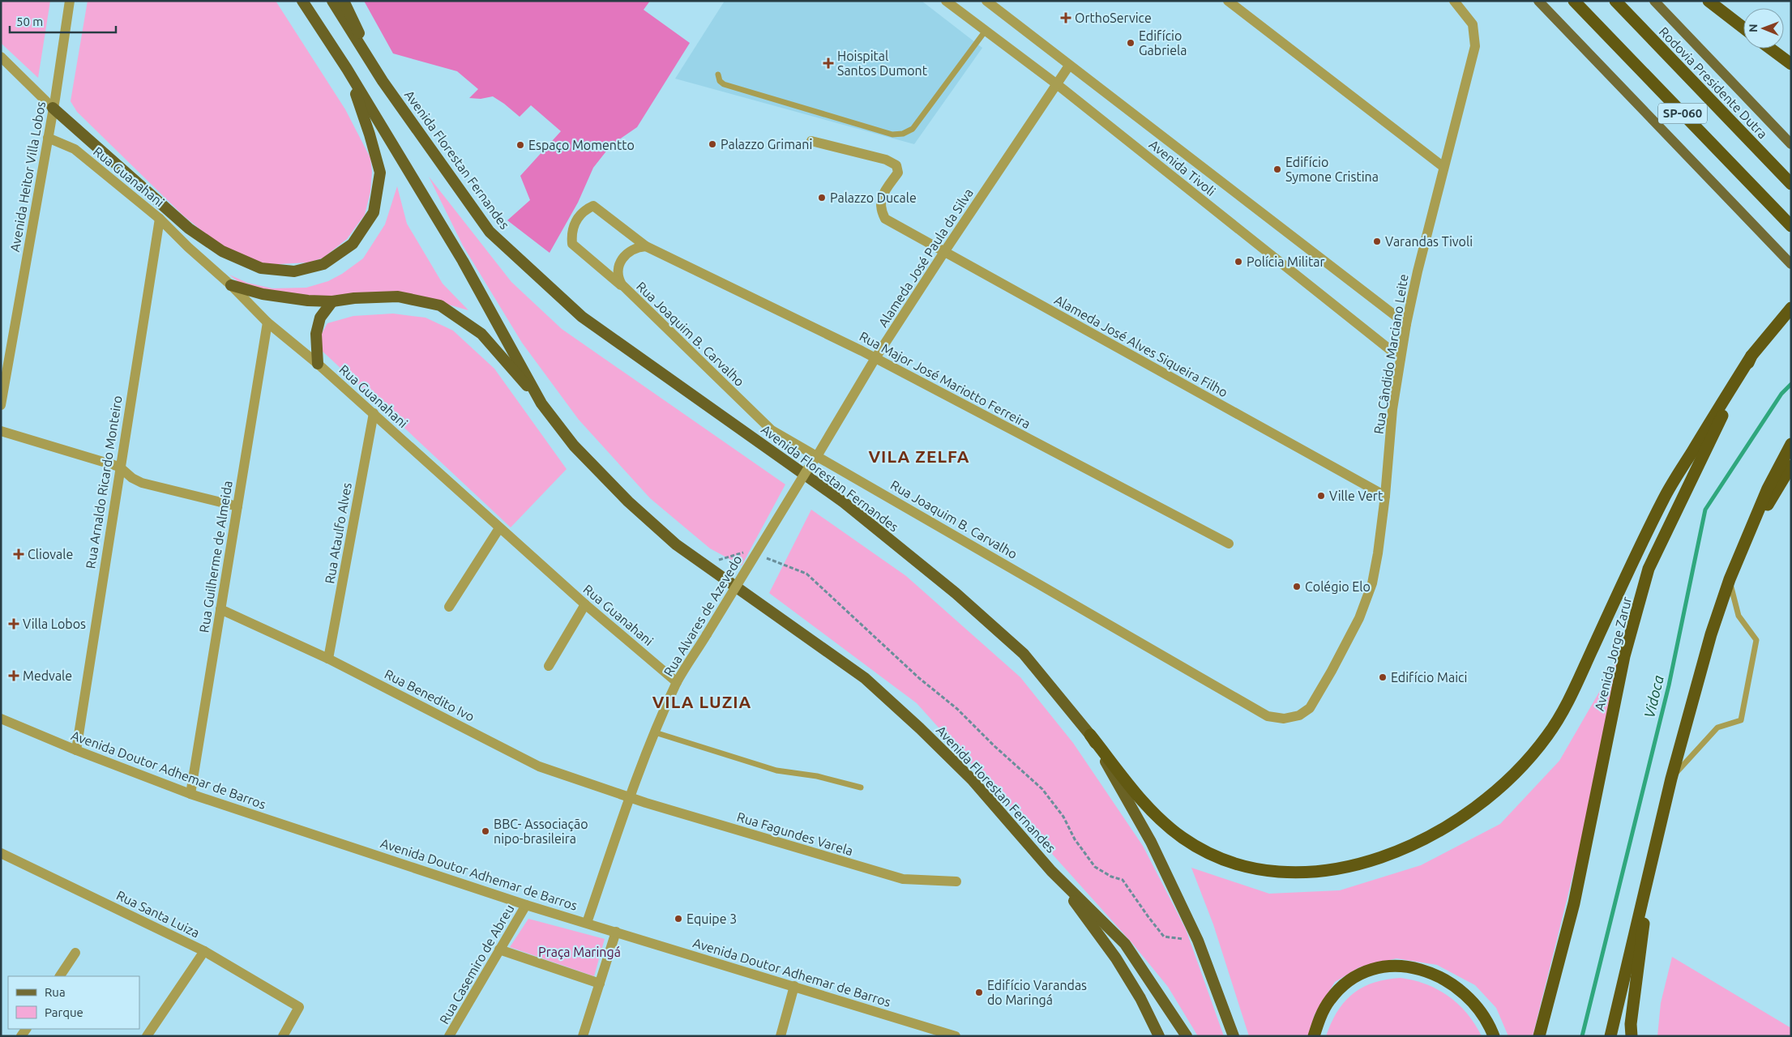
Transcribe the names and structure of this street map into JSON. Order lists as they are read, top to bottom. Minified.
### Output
{"streets":{"highway":["Rodovia Presidente Dutra","SP-060","Avenida Florestan Fernandes","Avenida Jorge Zarur"],"street":["Avenida Tivoli","Avenida Heitor Villa Lobos","Rua Guanahani","Alameda José Paula da Silva","Rua Joaquim B. Carvalho","Alameda José Alves Siqueira Filho","Rua Cândido Marciano Leite","Rua Major José Mariotto Ferreira","Rua Arnaldo Ricardo Monteiro","Rua Ataulfo Alves","Rua Guilherme de Almeida","Rua Alvares de Azevedo","Rua Benedito Ivo","Avenida Doutor Adhemar de Barros","Rua Fagundes Varela","Rua Santa Luiza","Rua Casemiro de Abreu"]},"crossings":[["Avenida Tivoli","Alameda José Paula da Silva"],["Avenida Tivoli","Rua Cândido Marciano Leite"],["Avenida Heitor Villa Lobos","Rua Guanahani"],["Rua Guanahani","Rua Arnaldo Ricardo Monteiro"],["Rua Guanahani","Rua Ataulfo Alves"],["Rua Guanahani","Rua Guilherme de Almeida"],["Rua Guanahani","Rua Alvares de Azevedo"],["Alameda José Paula da Silva","Rua Joaquim B. Carvalho"],["Alameda José Paula da Silva","Alameda José Alves Siqueira Filho"],["Alameda José Paula da Silva","Rua Major José Mariotto Ferreira"],["Alameda José Paula da Silva","Rua Alvares de Azevedo"],["Rua Joaquim B. Carvalho","Rua Cândido Marciano Leite"],["Rua Joaquim B. Carvalho","Rua Major José Mariotto Ferreira"],["Alameda José Alves Siqueira Filho","Rua Cândido Marciano Leite"],["Rua Arnaldo Ricardo Monteiro","Avenida Doutor Adhemar de Barros"],["Rua Ataulfo Alves","Rua Benedito Ivo"],["Rua Guilherme de Almeida","Rua Benedito Ivo"],["Rua Guilherme de Almeida","Avenida Doutor Adhemar de Barros"],["Rua Alvares de Azevedo","Rua Benedito Ivo"],["Rua Alvares de Azevedo","Avenida Doutor Adhemar de Barros"],["Rua Alvares de Azevedo","Rua Fagundes Varela"],["Rua Benedito Ivo","Rua Fagundes Varela"],["Avenida Doutor Adhemar de Barros","Rua Casemiro de Abreu"]],"districts":["VILA ZELFA","VILA LUZIA"],"water":["Vidoca"],"parks":["Praça Maringá"],"places":{"health":["OrthoService","Hoispital Santos Dumont","Cliovale","Villa Lobos","Medvale"],"other":["Edifício Gabriela","Palazzo Grimani","Espaço Momentto","Edifício Symone Cristina","Palazzo Ducale","Varandas Tivoli","Polícia Militar","Ville Vert","Colégio Elo","Edifício Maici","BBC- Associação nipo-brasileira","Equipe 3","Edifício Varandas do Maringá"]},"legend":["Rua","Parque"],"scale_bar":"50 m","north":"left"}
